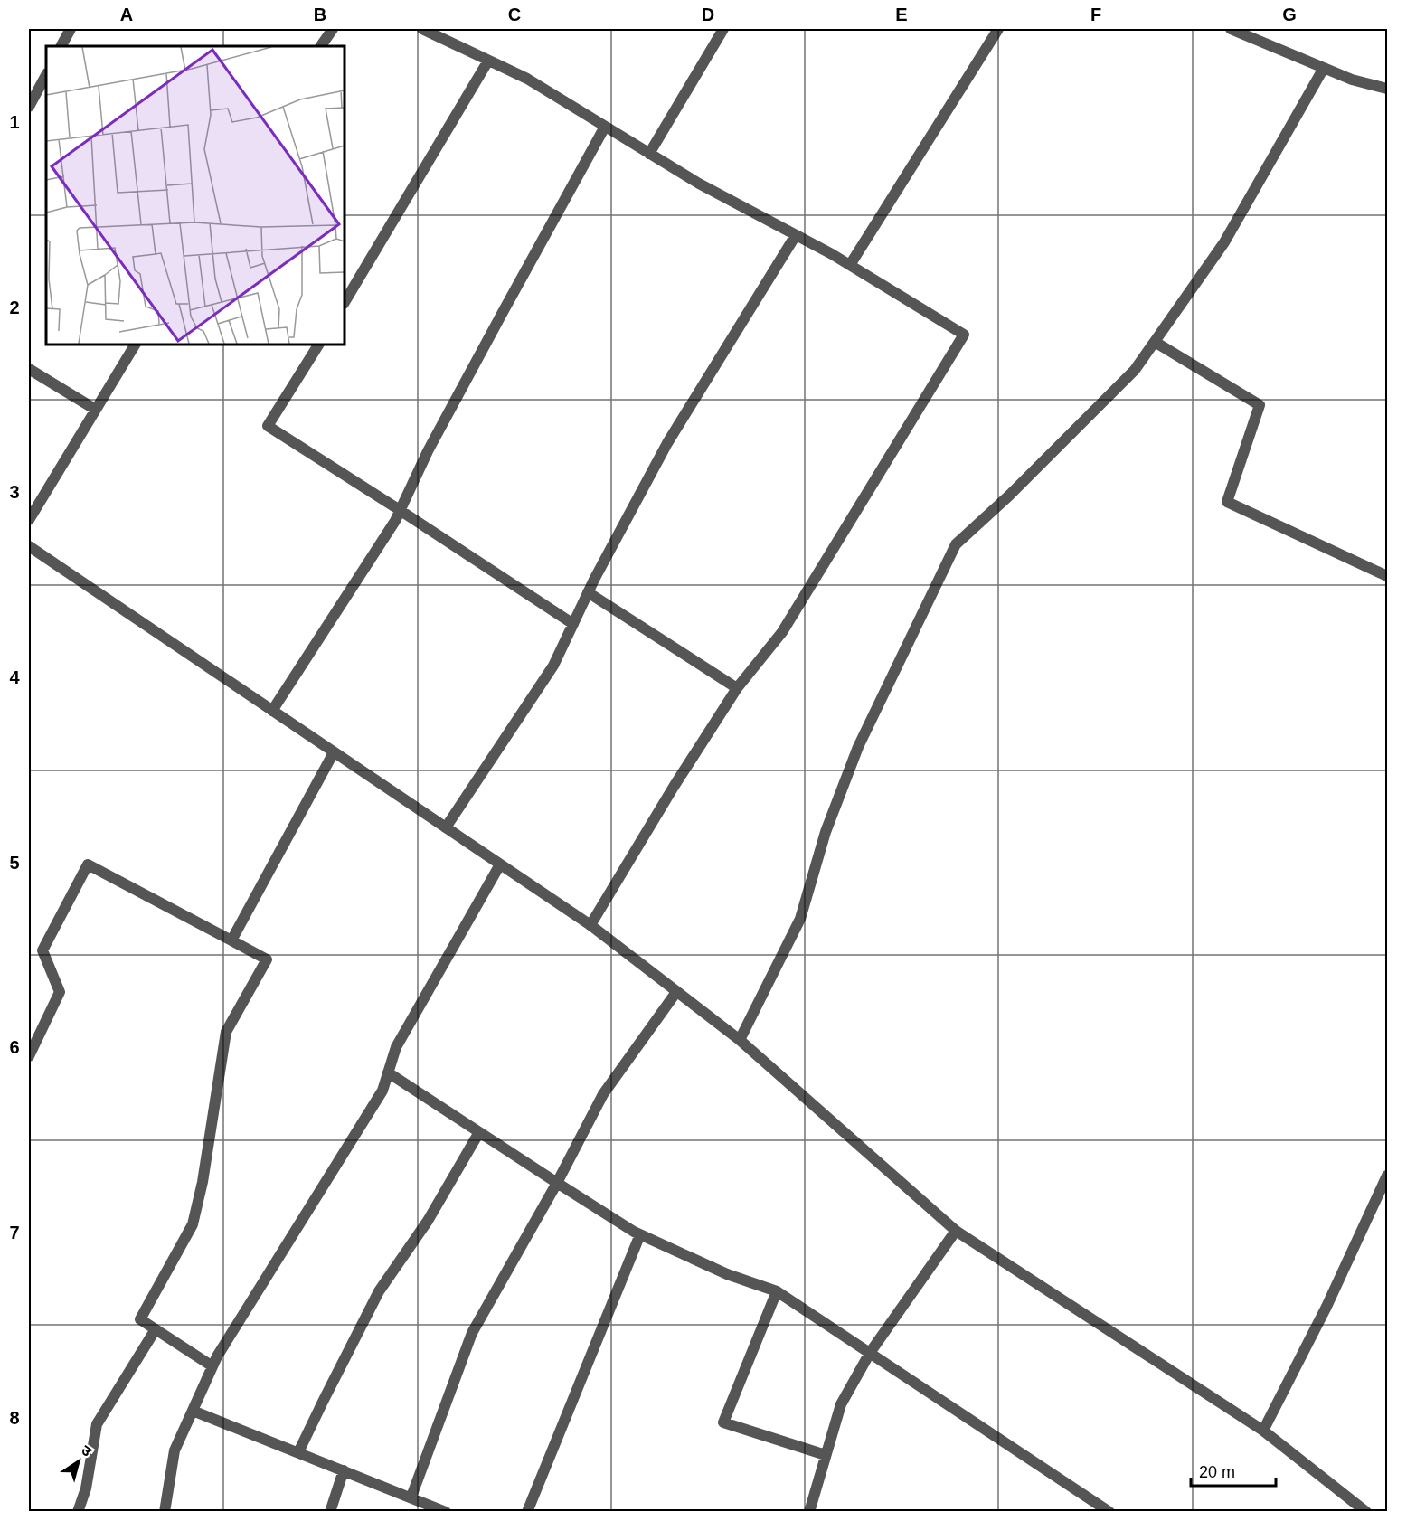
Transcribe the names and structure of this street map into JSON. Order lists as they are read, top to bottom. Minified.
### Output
{"scale_bar":"20 m","north":"top right","grid":{"columns":["A","B","C","D","E","F","G"],"rows":["1","2","3","4","5","6","7","8"]}}
